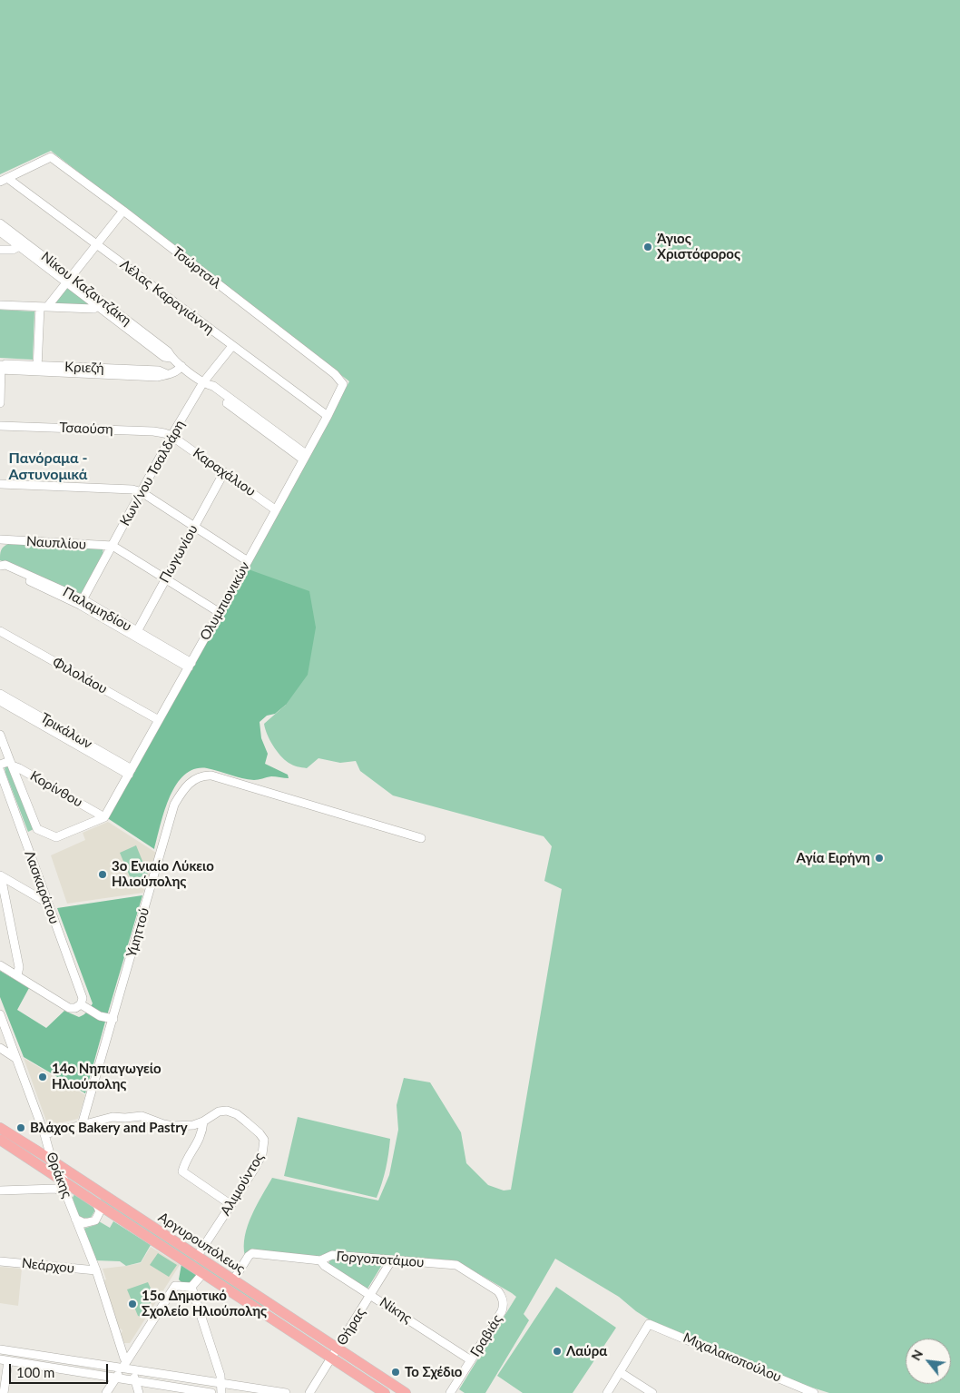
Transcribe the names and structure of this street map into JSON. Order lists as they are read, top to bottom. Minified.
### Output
{"streets":{"main road":["Αργυρουπόλεως"],"street":["Τσώρτσιλ","Νίκου Καζαντζάκη","Λέλας Καραγιάννη","Κριεζή","Τσαούση","Καραχάλιου","Κων/νου Τσαλδάρη","Ναυπλίου","Πωγωνίου","Ολυμπιονικών","Παλαμηδίου","Φιλολάου","Τρικάλων","Κορίνθου","Λασκαράτου","Υμηττού","Θράκης","Αλιμούντος","Γοργοποτάμου","Νεάρχου","Νίκης","Θήρας","Γραβιάς","Μιχαλακοπούλου"]},"crossings":[["Τσώρτσιλ","Λέλας Καραγιάννη"],["Τσώρτσιλ","Ολυμπιονικών"],["Νίκου Καζαντζάκη","Κριεζή"],["Νίκου Καζαντζάκη","Κων/νου Τσαλδάρη"],["Νίκου Καζαντζάκη","Ολυμπιονικών"],["Λέλας Καραγιάννη","Κων/νου Τσαλδάρη"],["Λέλας Καραγιάννη","Ολυμπιονικών"],["Τσαούση","Καραχάλιου"],["Τσαούση","Κων/νου Τσαλδάρη"],["Καραχάλιου","Κων/νου Τσαλδάρη"],["Καραχάλιου","Πωγωνίου"],["Καραχάλιου","Ολυμπιονικών"],["Κων/νου Τσαλδάρη","Ναυπλίου"],["Κων/νου Τσαλδάρη","Παλαμηδίου"],["Πωγωνίου","Παλαμηδίου"],["Ολυμπιονικών","Παλαμηδίου"],["Ολυμπιονικών","Φιλολάου"],["Ολυμπιονικών","Τρικάλων"],["Ολυμπιονικών","Κορίνθου"],["Ολυμπιονικών","Λασκαράτου"],["Κορίνθου","Λασκαράτου"],["Υμηττού","Αλιμούντος"],["Θράκης","Αργυρουπόλεως"],["Θράκης","Νεάρχου"],["Αλιμούντος","Αργυρουπόλεως"],["Αργυρουπόλεως","Γοργοποτάμου"],["Αργυρουπόλεως","Θήρας"],["Γοργοποτάμου","Νίκης"],["Γοργοποτάμου","Θήρας"],["Γοργοποτάμου","Γραβιάς"],["Νίκης","Θήρας"],["Νίκης","Γραβιάς"]],"districts":["Πανόραμα - Αστυνομικά"],"places":["Άγιος Χριστόφορος","Αγία Ειρήνη","3ο Ενιαίο Λύκειο Ηλιούπολης","14ο Νηπιαγωγείο Ηλιούπολης","Βλάχος Bakery and Pastry","15ο Δημοτικό Σχολείο Ηλιούπολης","Λαύρα","Το Σχέδιο"],"scale_bar":"100 m","north":"top left"}
